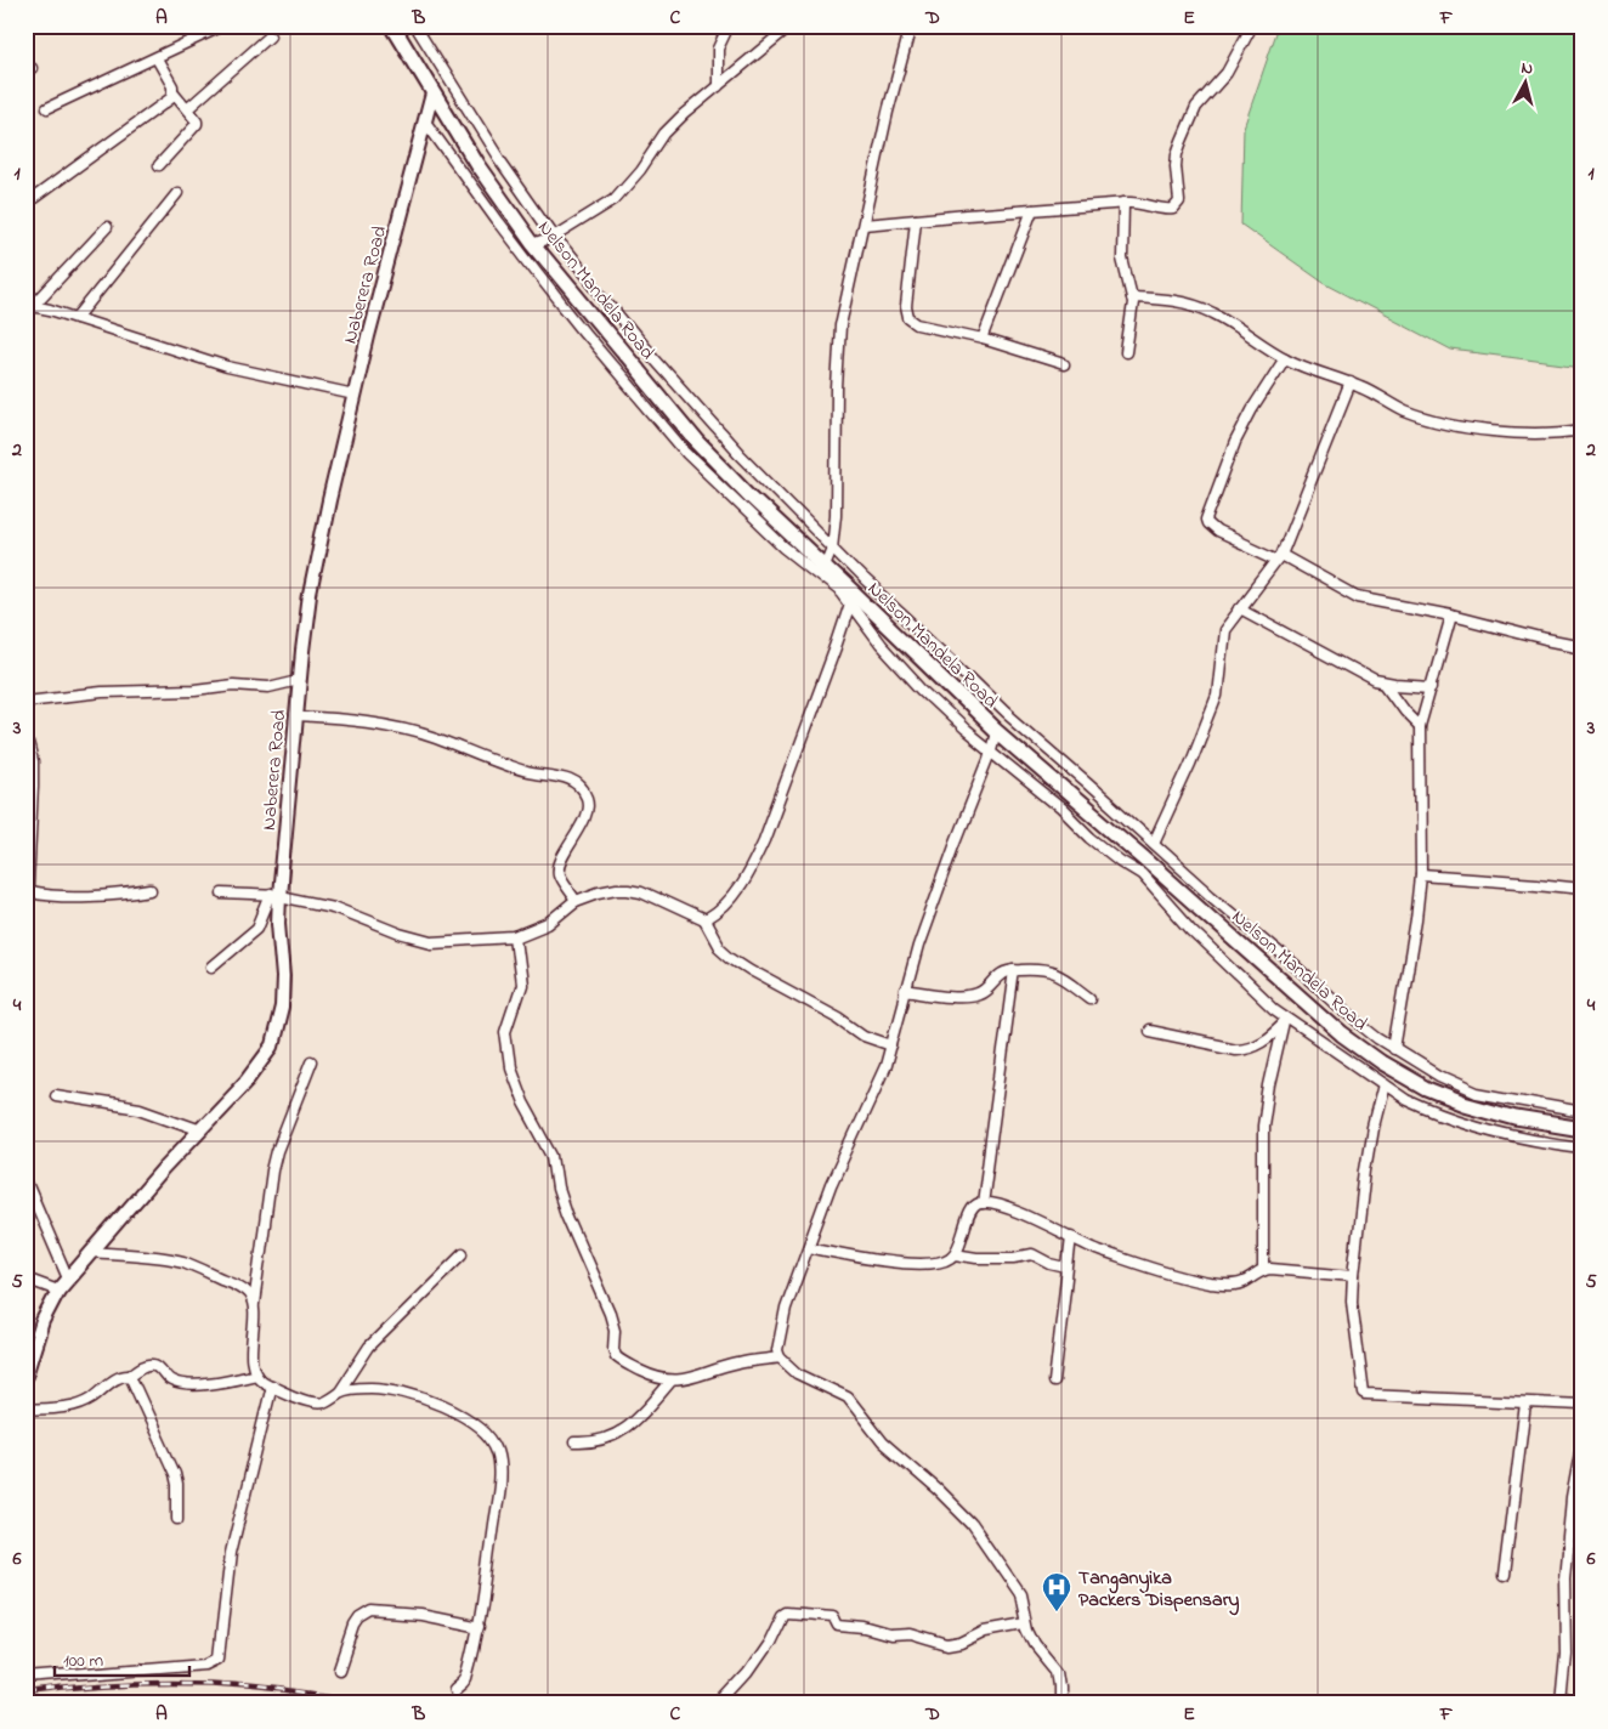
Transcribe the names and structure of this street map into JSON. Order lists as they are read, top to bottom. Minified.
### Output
{"streets":{"main road":["Nelson Mandela Road"],"street":["Naberera Road"]},"crossings":[["Naberera Road","Nelson Mandela Road"]],"places":{"hospital":["Tanganyika Packers Dispensary"]},"scale_bar":"100 m","north":"top","grid":{"columns":["A","B","C","D","E","F"],"rows":["1","2","3","4","5","6"]}}
